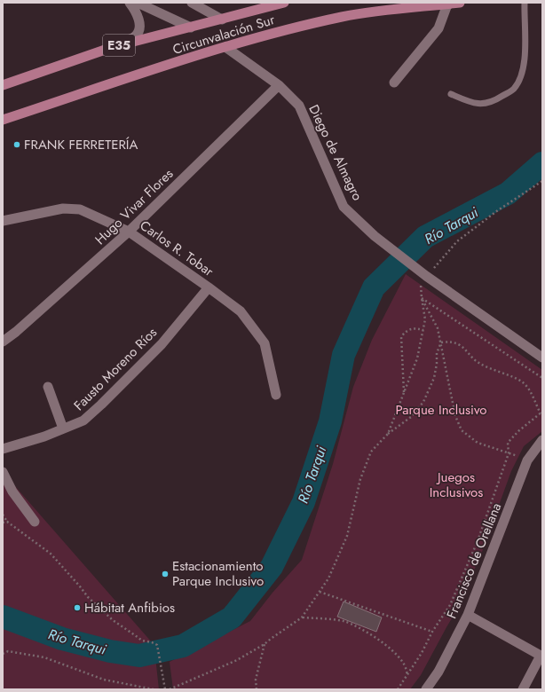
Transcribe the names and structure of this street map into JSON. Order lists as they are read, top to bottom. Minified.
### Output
{"streets":{"highway":["Circunvalación Sur","E35"],"street":["Diego de Almagro","Hugo Vivar Flores","Carlos R. Tobar","Fausto Moreno Ríos","Francisco de Orellana"]},"crossings":[["Circunvalación Sur","Diego de Almagro"],["Diego de Almagro","Hugo Vivar Flores"],["Hugo Vivar Flores","Carlos R. Tobar"],["Carlos R. Tobar","Fausto Moreno Ríos"]],"water":["Río Tarqui"],"parks":["Parque Inclusivo","Juegos Inclusivos"],"places":["FRANK FERRETERÍA","Estacionamiento Parque Inclusivo","Hábitat Anfibios"]}
